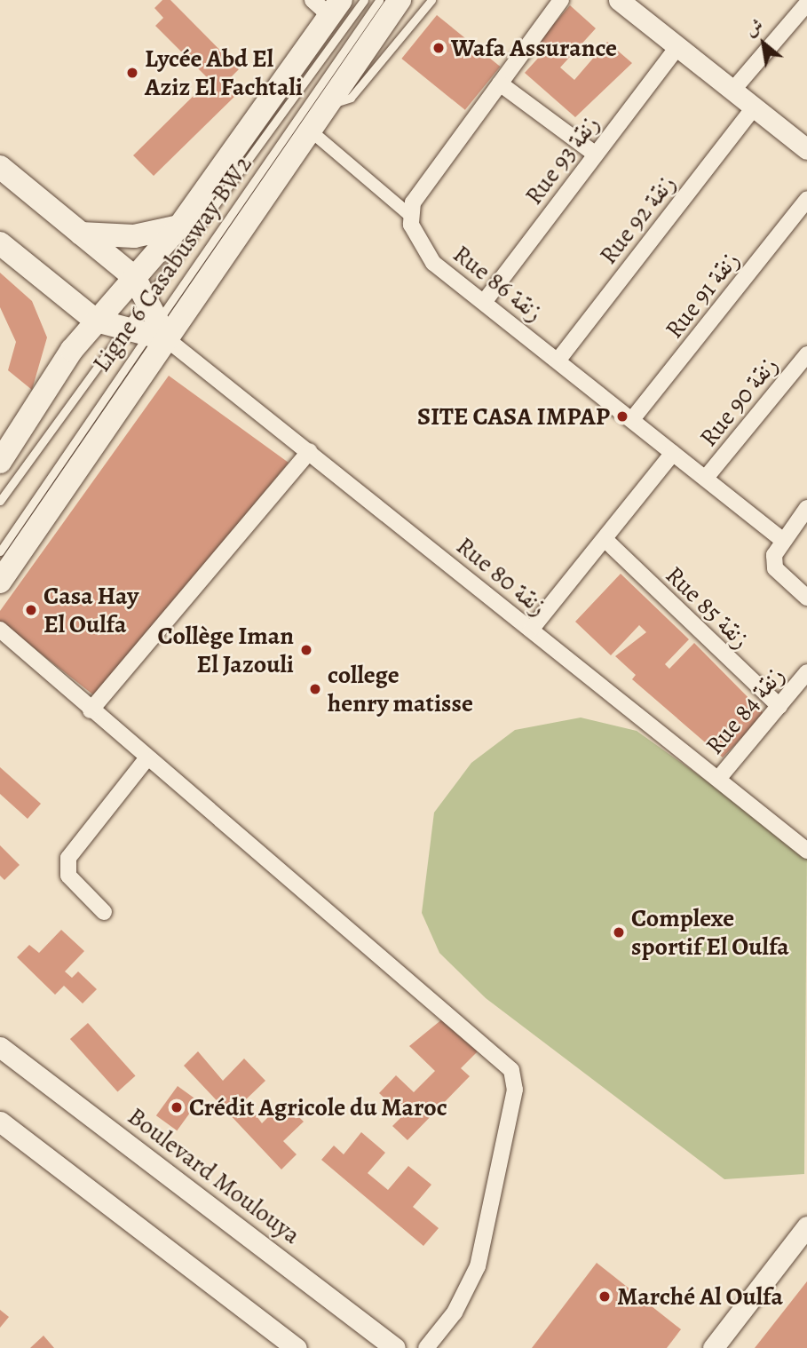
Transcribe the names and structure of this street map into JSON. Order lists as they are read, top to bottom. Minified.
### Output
{"streets":{"street":["Rue 93 زنقة","Rue 92 زنقة","Rue 86 زنقة","Rue 91 زنقة","Rue 90 زنقة","Rue 80 زنقة","Rue 85 زنقة","Rue 84 زنقة","Boulevard Moulouya"],"lane":["Ligne 6 Casabusway BW2"]},"crossings":[["Rue 93 زنقة","Rue 86 زنقة"],["Rue 92 زنقة","Rue 86 زنقة"],["Ligne 6 Casabusway BW2","Rue 80 زنقة"],["Rue 86 زنقة","Rue 91 زنقة"],["Rue 86 زنقة","Rue 90 زنقة"],["Rue 80 زنقة","Rue 84 زنقة"],["Rue 85 زنقة","Rue 84 زنقة"]],"places":["Wafa Assurance","Lycée Abd El Aziz El Fachtali","SITE CASA IMPAP","Casa Hay El Oulfa","Collège Iman El Jazouli","college henry matisse","Complexe sportif El Oulfa","Crédit Agricole du Maroc","Marché Al Oulfa"],"north":"top left"}
